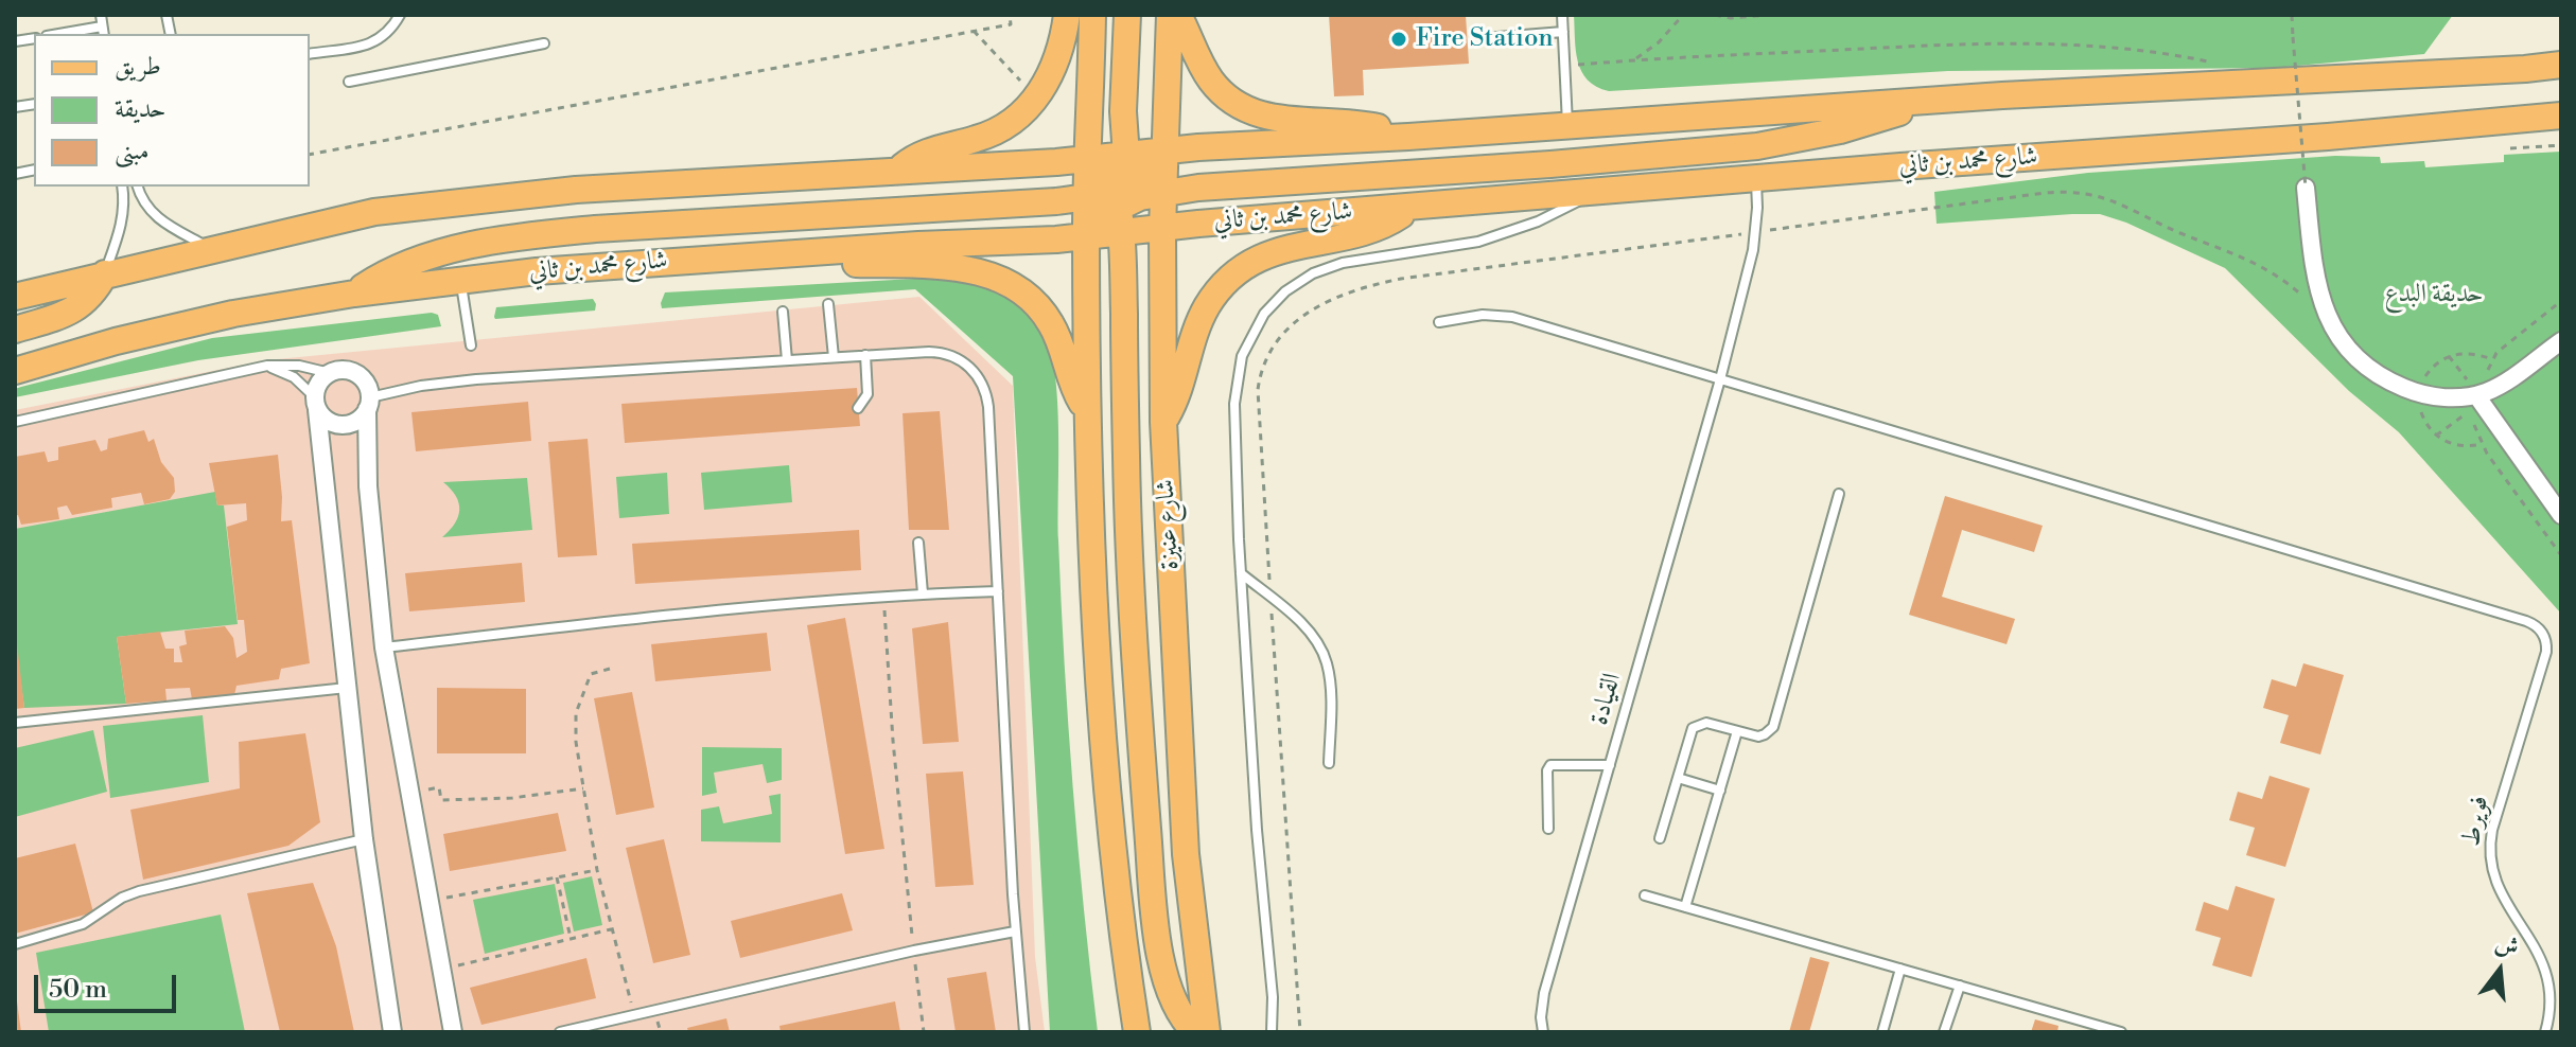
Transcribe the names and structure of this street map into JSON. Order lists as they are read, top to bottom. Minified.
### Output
{"streets":{"main road":["شارع محمد بن ثاني","شارع عنيزة"],"lane":["القيادة","فويرط"]},"crossings":[["شارع محمد بن ثاني","شارع عنيزة"],["شارع محمد بن ثاني","القيادة"],["القيادة","فويرط"]],"parks":["حديقة البدع"],"places":["Fire Station"],"legend":["طريق","حديقة","مبنى"],"scale_bar":"50 m","north":"top"}
